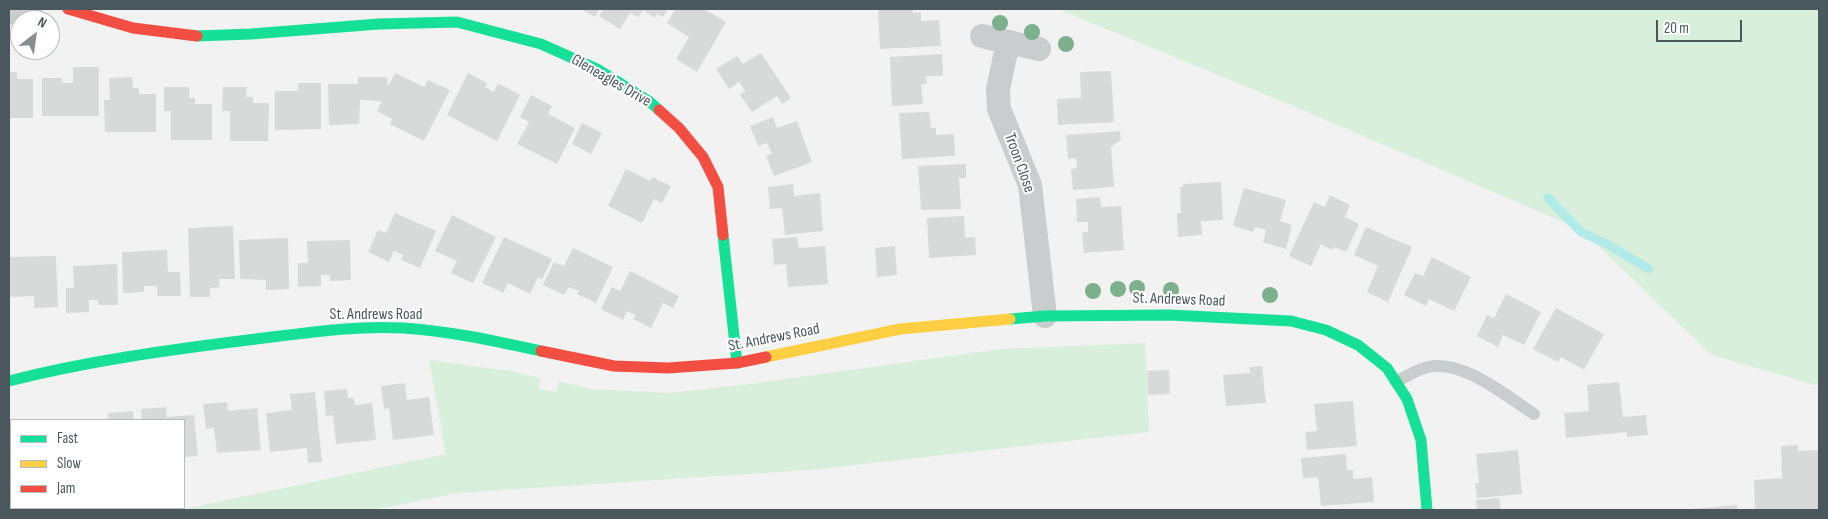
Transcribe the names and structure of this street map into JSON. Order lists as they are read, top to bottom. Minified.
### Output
{"streets":{"street":["Gleneagles Drive","Troon Close","St. Andrews Road"]},"crossings":[["Gleneagles Drive","St. Andrews Road"],["Troon Close","St. Andrews Road"]],"legend":["Fast","Slow","Jam"],"scale_bar":"20 m","north":"top right"}
